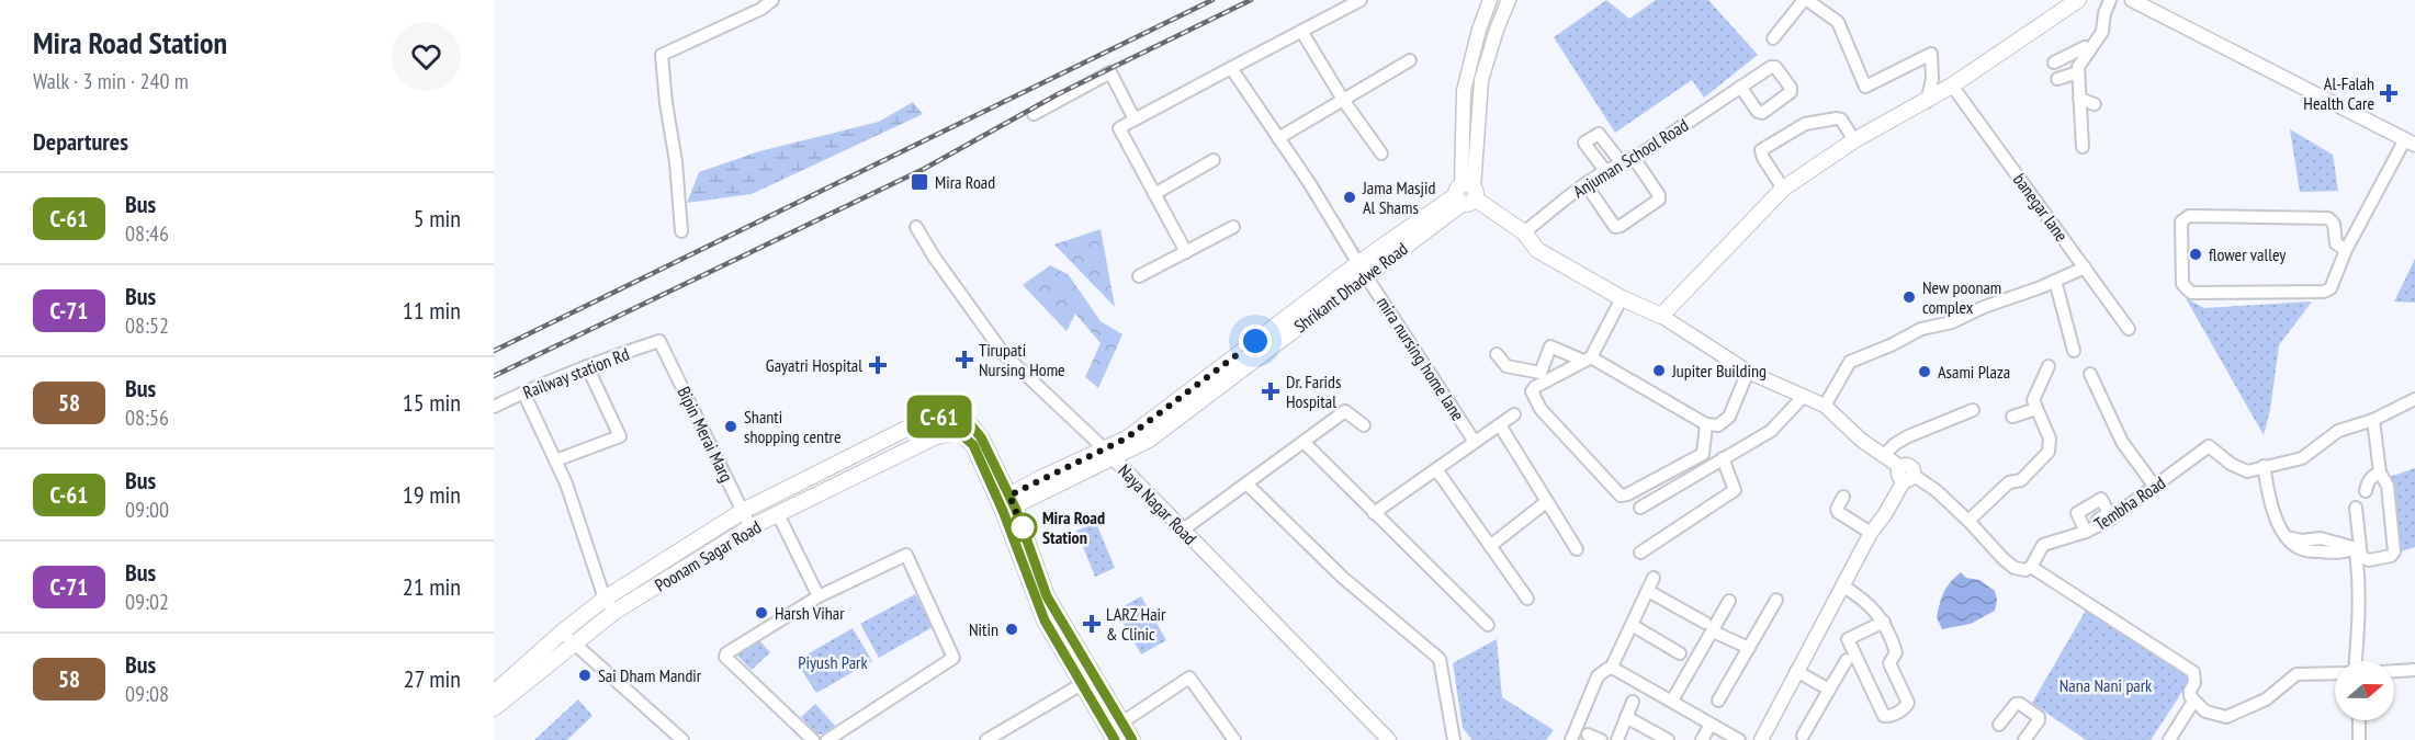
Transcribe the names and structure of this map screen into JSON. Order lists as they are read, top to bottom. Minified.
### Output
{"streets":{"main road":["Shrikant Dhadwe Road","Poonam Sagar Road"],"street":["Anjuman School Road","banegar lane","mira nursing home lane","Railway station Rd","Bipin Merai Marg","Tembha Road","Naya Nagar Road"]},"crossings":[["Shrikant Dhadwe Road","mira nursing home lane"],["Shrikant Dhadwe Road","Naya Nagar Road"],["Shrikant Dhadwe Road","Poonam Sagar Road"],["Railway station Rd","Bipin Merai Marg"],["Bipin Merai Marg","Poonam Sagar Road"]],"parks":["Piyush Park","Nana Nani park"],"places":{"health":["Al-Falah Health Care","Tirupati Nursing Home","Gayatri Hospital","Dr. Farids Hospital","LARZ Hair & Clinic"],"transit":["Mira Road"],"other":["Jama Masjid Al Shams","flower valley","New poonam complex","Jupiter Building","Asami Plaza","Shanti shopping centre","Mira Road Station","Harsh Vihar","Nitin","Sai Dham Mandir"]},"lines":["bus line C-61"],"north":"right","page":{"heading":[["Mira Road Station","Walk · 3 min · 240 m"],"Departures"],"on_map":"C-61","list":[{"mark":"C-61","name":"Bus","note":"08:46","value":"5 min"},{"mark":"C-71","name":"Bus","note":"08:52","value":"11 min"},{"mark":"58","name":"Bus","note":"08:56","value":"15 min"},{"mark":"C-61","name":"Bus","note":"09:00","value":"19 min"},{"mark":"C-71","name":"Bus","note":"09:02","value":"21 min"},{"mark":"58","name":"Bus","note":"09:08","value":"27 min"}]}}
